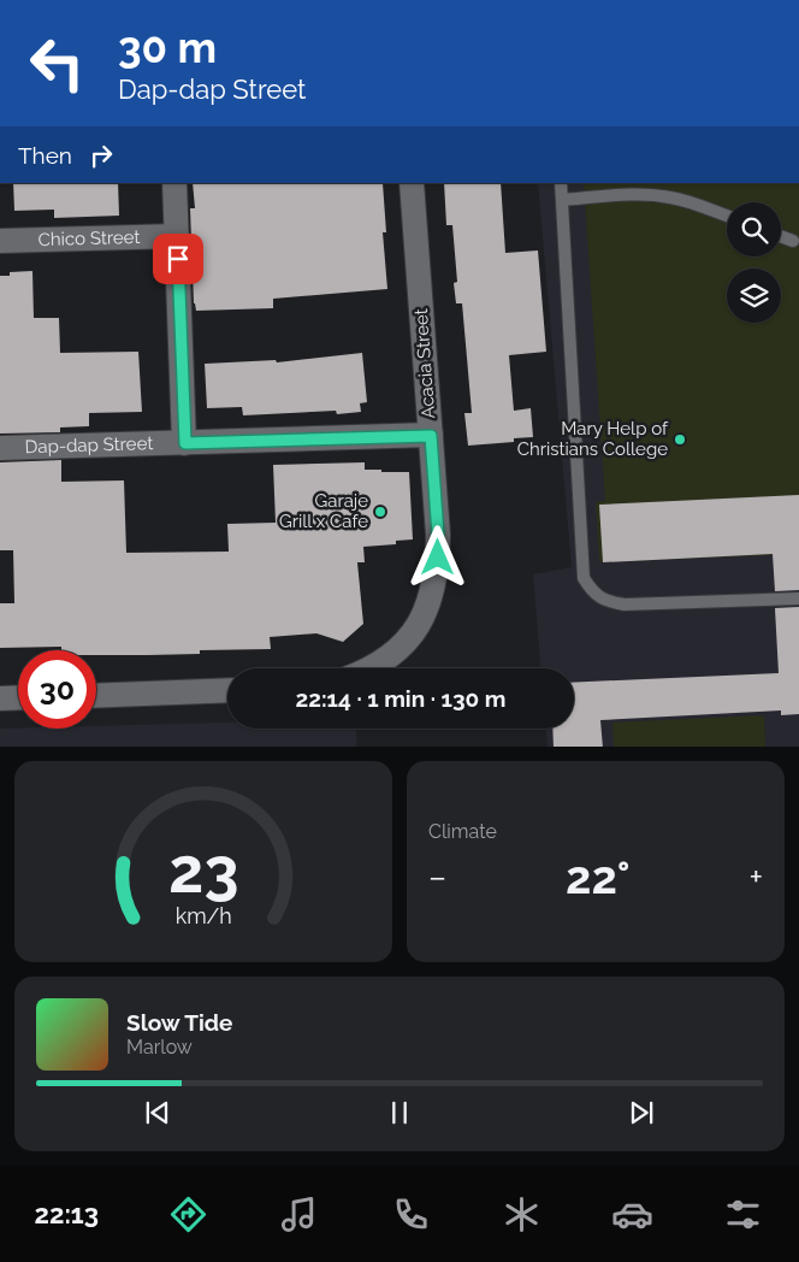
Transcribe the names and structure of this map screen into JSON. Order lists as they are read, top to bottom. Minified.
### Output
{"streets":{"street":["Chico Street","Acacia Street","Dap-dap Street"]},"crossings":[["Acacia Street","Dap-dap Street"]],"places":["Mary Help of Christians College","Garaje Grill x Cafe"],"page":{"turn":["30 m","Dap-dap Street"],"then":"Then","limit":"30","trip":"22:14 · 1 min · 130 m","tile":"Climate","heat":["−","22°","+"],"song":["Slow Tide","Marlow"],"tabs":"22:13","gauge":["23","km/h"]}}
